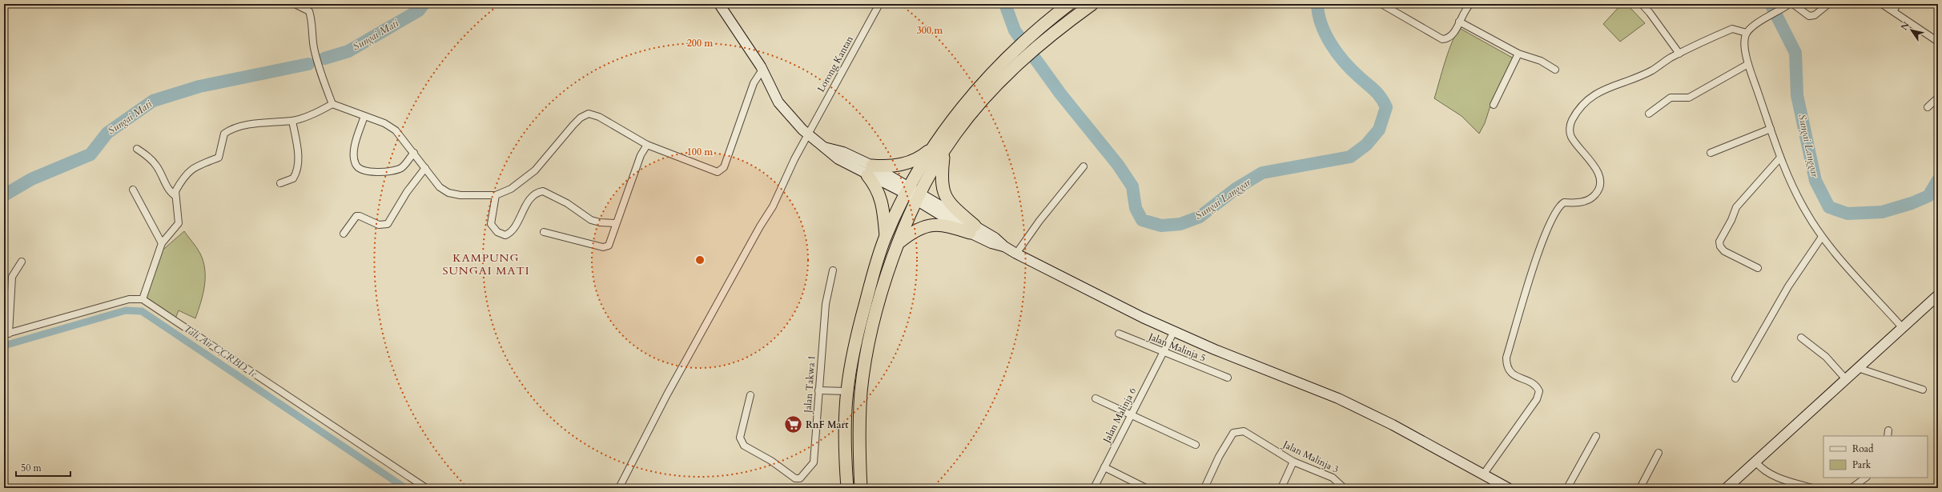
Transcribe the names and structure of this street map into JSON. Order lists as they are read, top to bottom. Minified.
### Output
{"streets":{"street":["Lorong Kantan","Jalan Malinja 5","Jalan Takwa 1","Jalan Malinja 6","Jalan Malinja 3"]},"crossings":[["Jalan Malinja 5","Jalan Malinja 6"]],"districts":["KAMPUNG SUNGAI MATI"],"water":["Sungai Mati","Sungai Langgar","Tali Air CCRBD 1c"],"places":{"supermarket":["RnF Mart"]},"legend":["Road","Park"],"scale_bar":"50 m","north":"top left","rings":["300 m","200 m","100 m"]}
